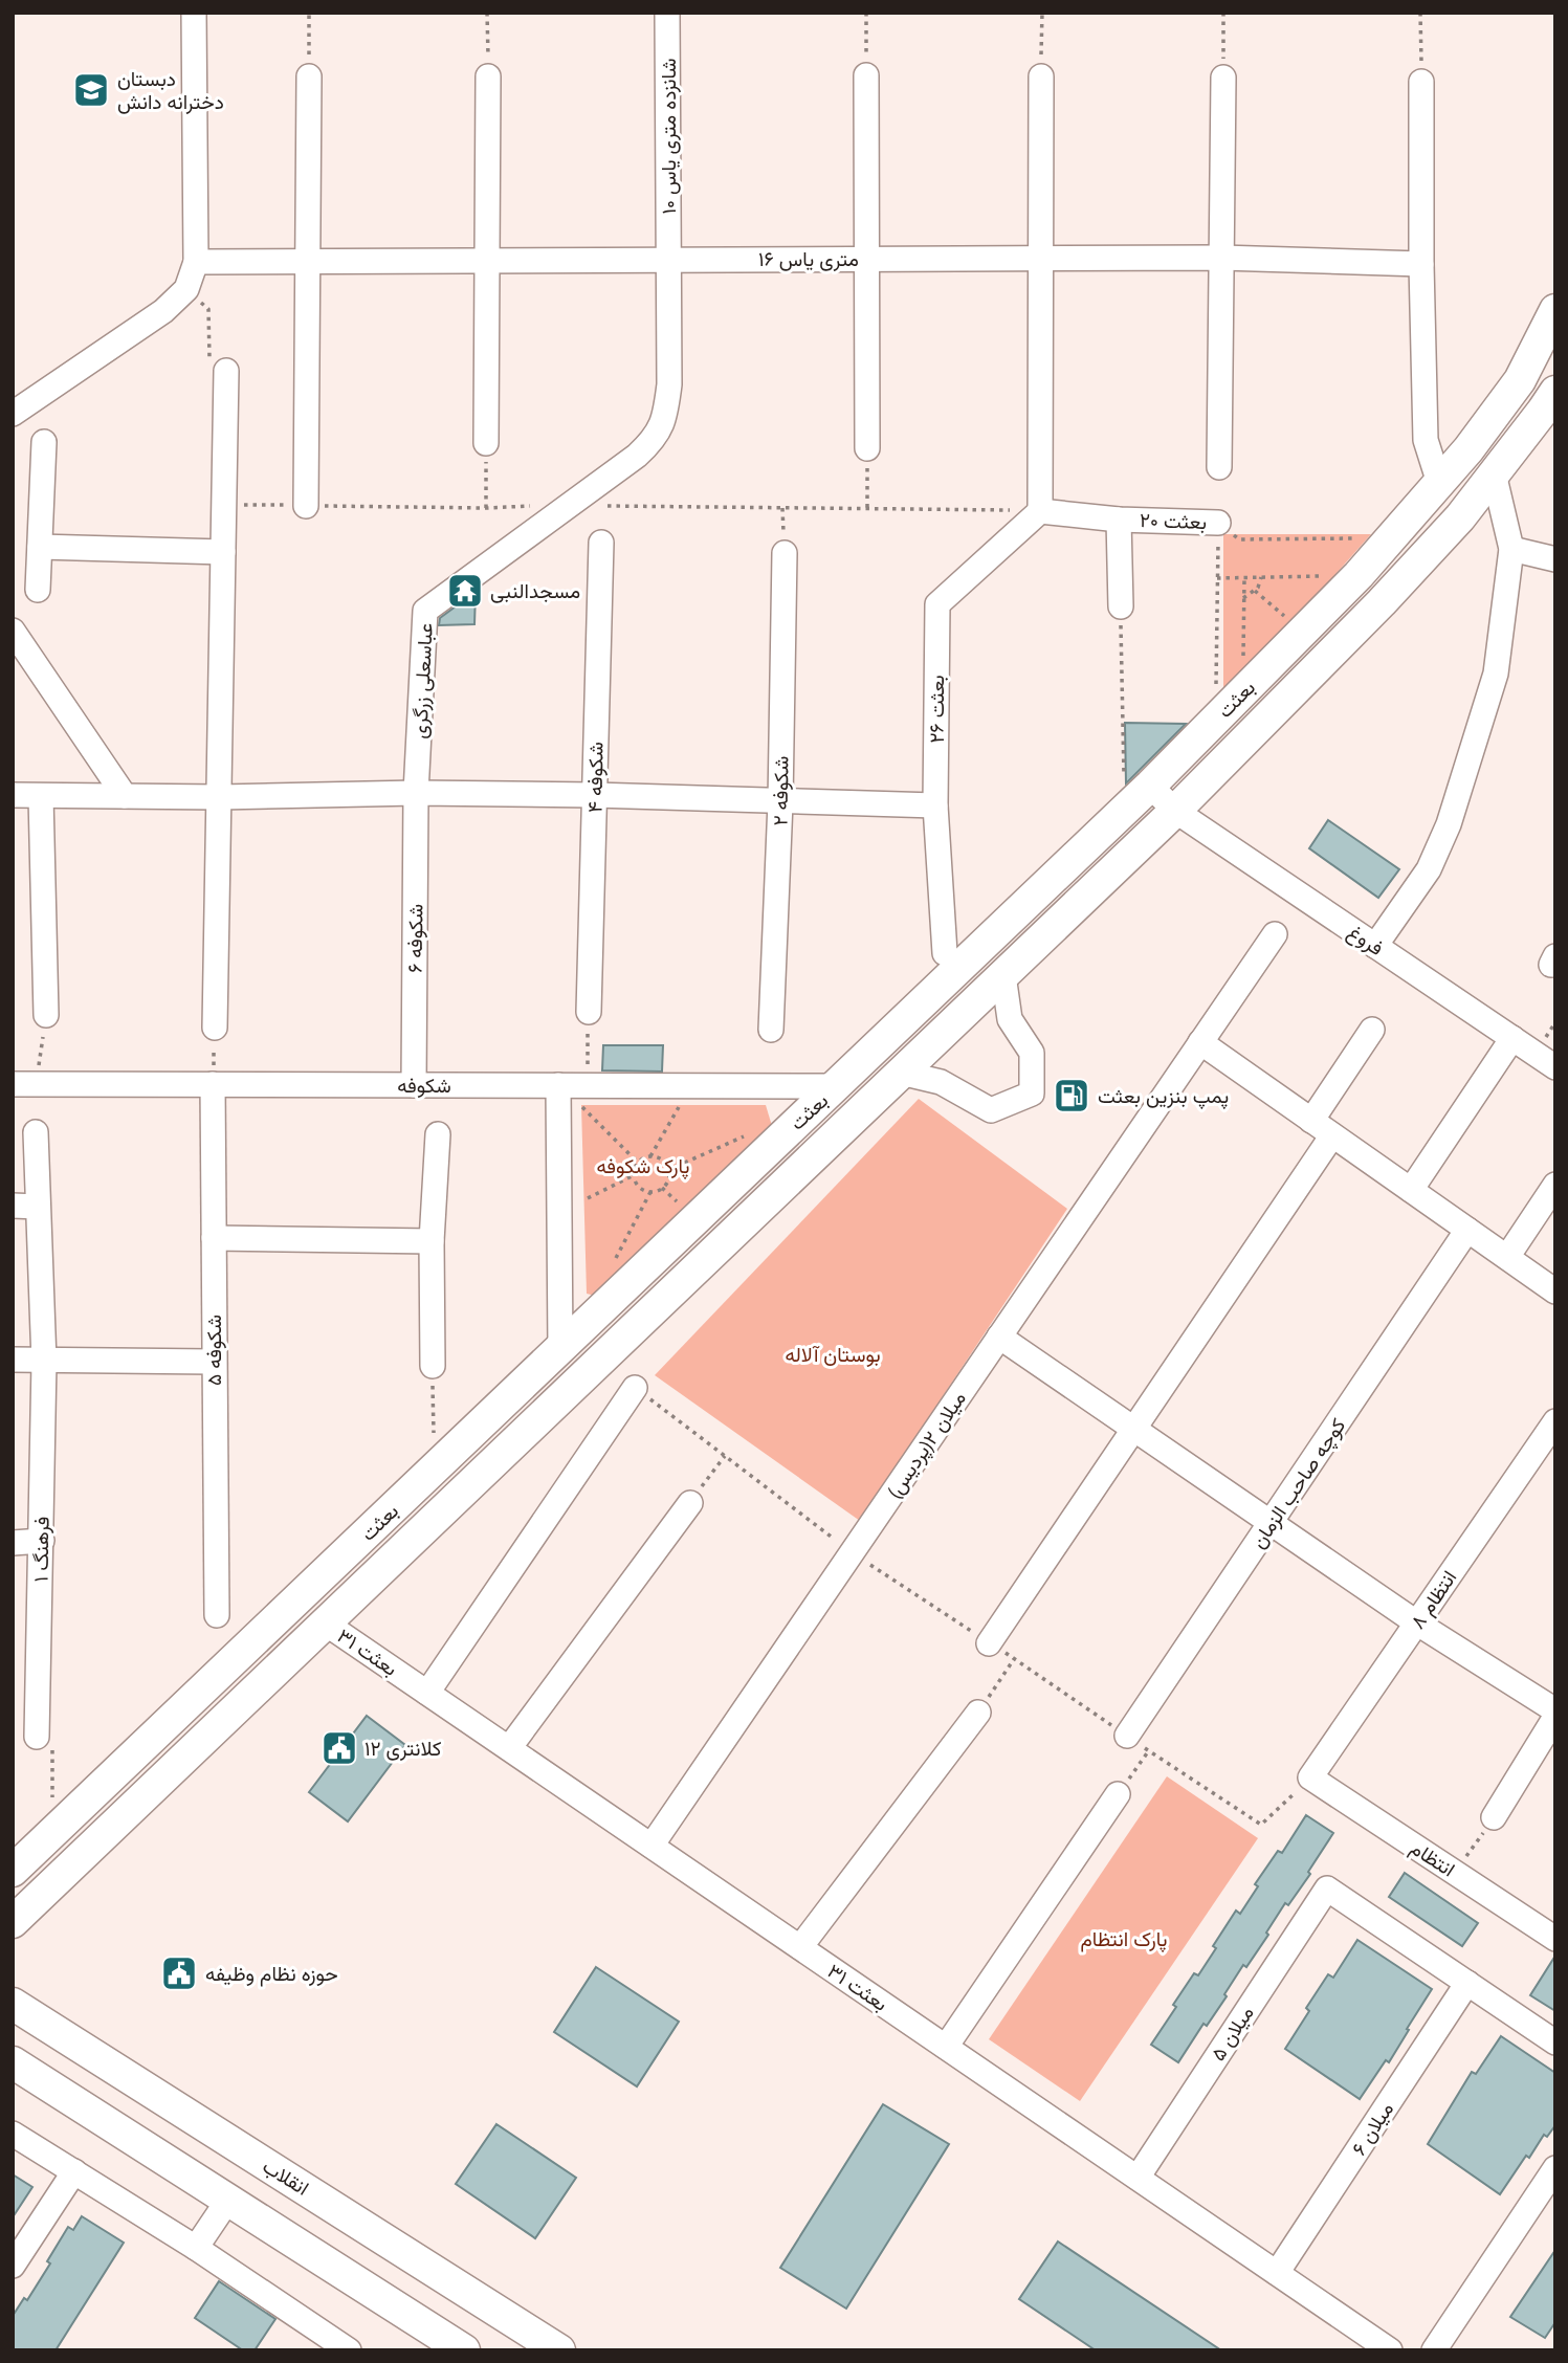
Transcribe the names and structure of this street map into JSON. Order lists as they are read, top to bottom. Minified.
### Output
{"streets":{"main road":["بعثت","انقلاب"],"street":["شانزده متری یاس ۱۰","۱۶ متری یاس","بعثت ۲۰","عباسعلی زرگری","بعثت ۲۶","شکوفه ۴","شکوفه ۲","شکوفه ۶","فروغ","شکوفه","شکوفه ۵","میلان ۲(پردیس)","کوچه صاحب الزمان","فرهنگ ۱","انتظام ۸","بعثت ۳۱","انتظام","میلان ۵","میلان ۶"]},"crossings":[["شانزده متری یاس ۱۰","۱۶ متری یاس"],["شانزده متری یاس ۱۰","عباسعلی زرگری"],["بعثت ۲۰","بعثت"],["بعثت ۲۰","بعثت ۲۶"],["عباسعلی زرگری","شکوفه ۶"],["بعثت","فروغ"],["بعثت","شکوفه"],["بعثت","بعثت ۳۱"],["شکوفه ۶","شکوفه"],["شکوفه","شکوفه ۵"],["میلان ۲(پردیس)","بعثت ۳۱"],["انتظام ۸","انتظام"],["بعثت ۳۱","میلان ۵"],["بعثت ۳۱","میلان ۶"],["میلان ۵","میلان ۶"]],"parks":["پارک شکوفه","بوستان آلاله","پارک انتظام"],"places":{"school or university":["دبستان دخترانه دانش"],"temple":["مسجدالنبی"],"fuel station":["پمپ بنزین بعثت"],"public building":["کلانتری ۱۲","حوزه نظام وظیفه"]}}
